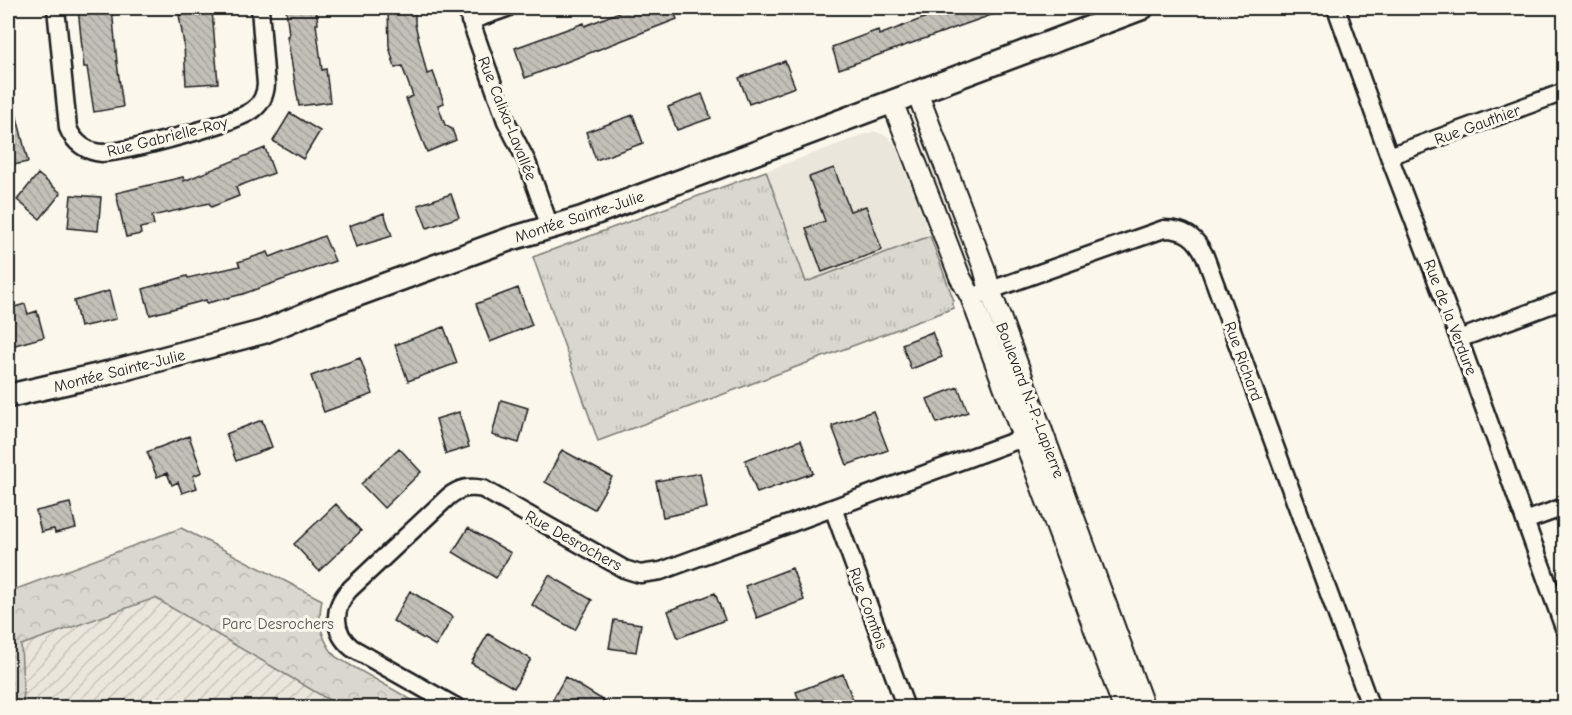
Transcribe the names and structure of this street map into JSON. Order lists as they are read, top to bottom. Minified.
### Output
{"streets":{"main road":["Montée Sainte-Julie"],"street":["Rue Calixa-Lavallée","Rue Gauthier","Rue Gabrielle-Roy","Rue de la Verdure","Rue Richard","Boulevard N.-P.-Lapierre","Rue Desrochers","Rue Comtois"]},"crossings":[["Rue Calixa-Lavallée","Montée Sainte-Julie"],["Rue Gauthier","Rue de la Verdure"],["Montée Sainte-Julie","Boulevard N.-P.-Lapierre"],["Rue Richard","Boulevard N.-P.-Lapierre"],["Boulevard N.-P.-Lapierre","Rue Desrochers"],["Rue Desrochers","Rue Comtois"]],"parks":["Parc Desrochers"]}
